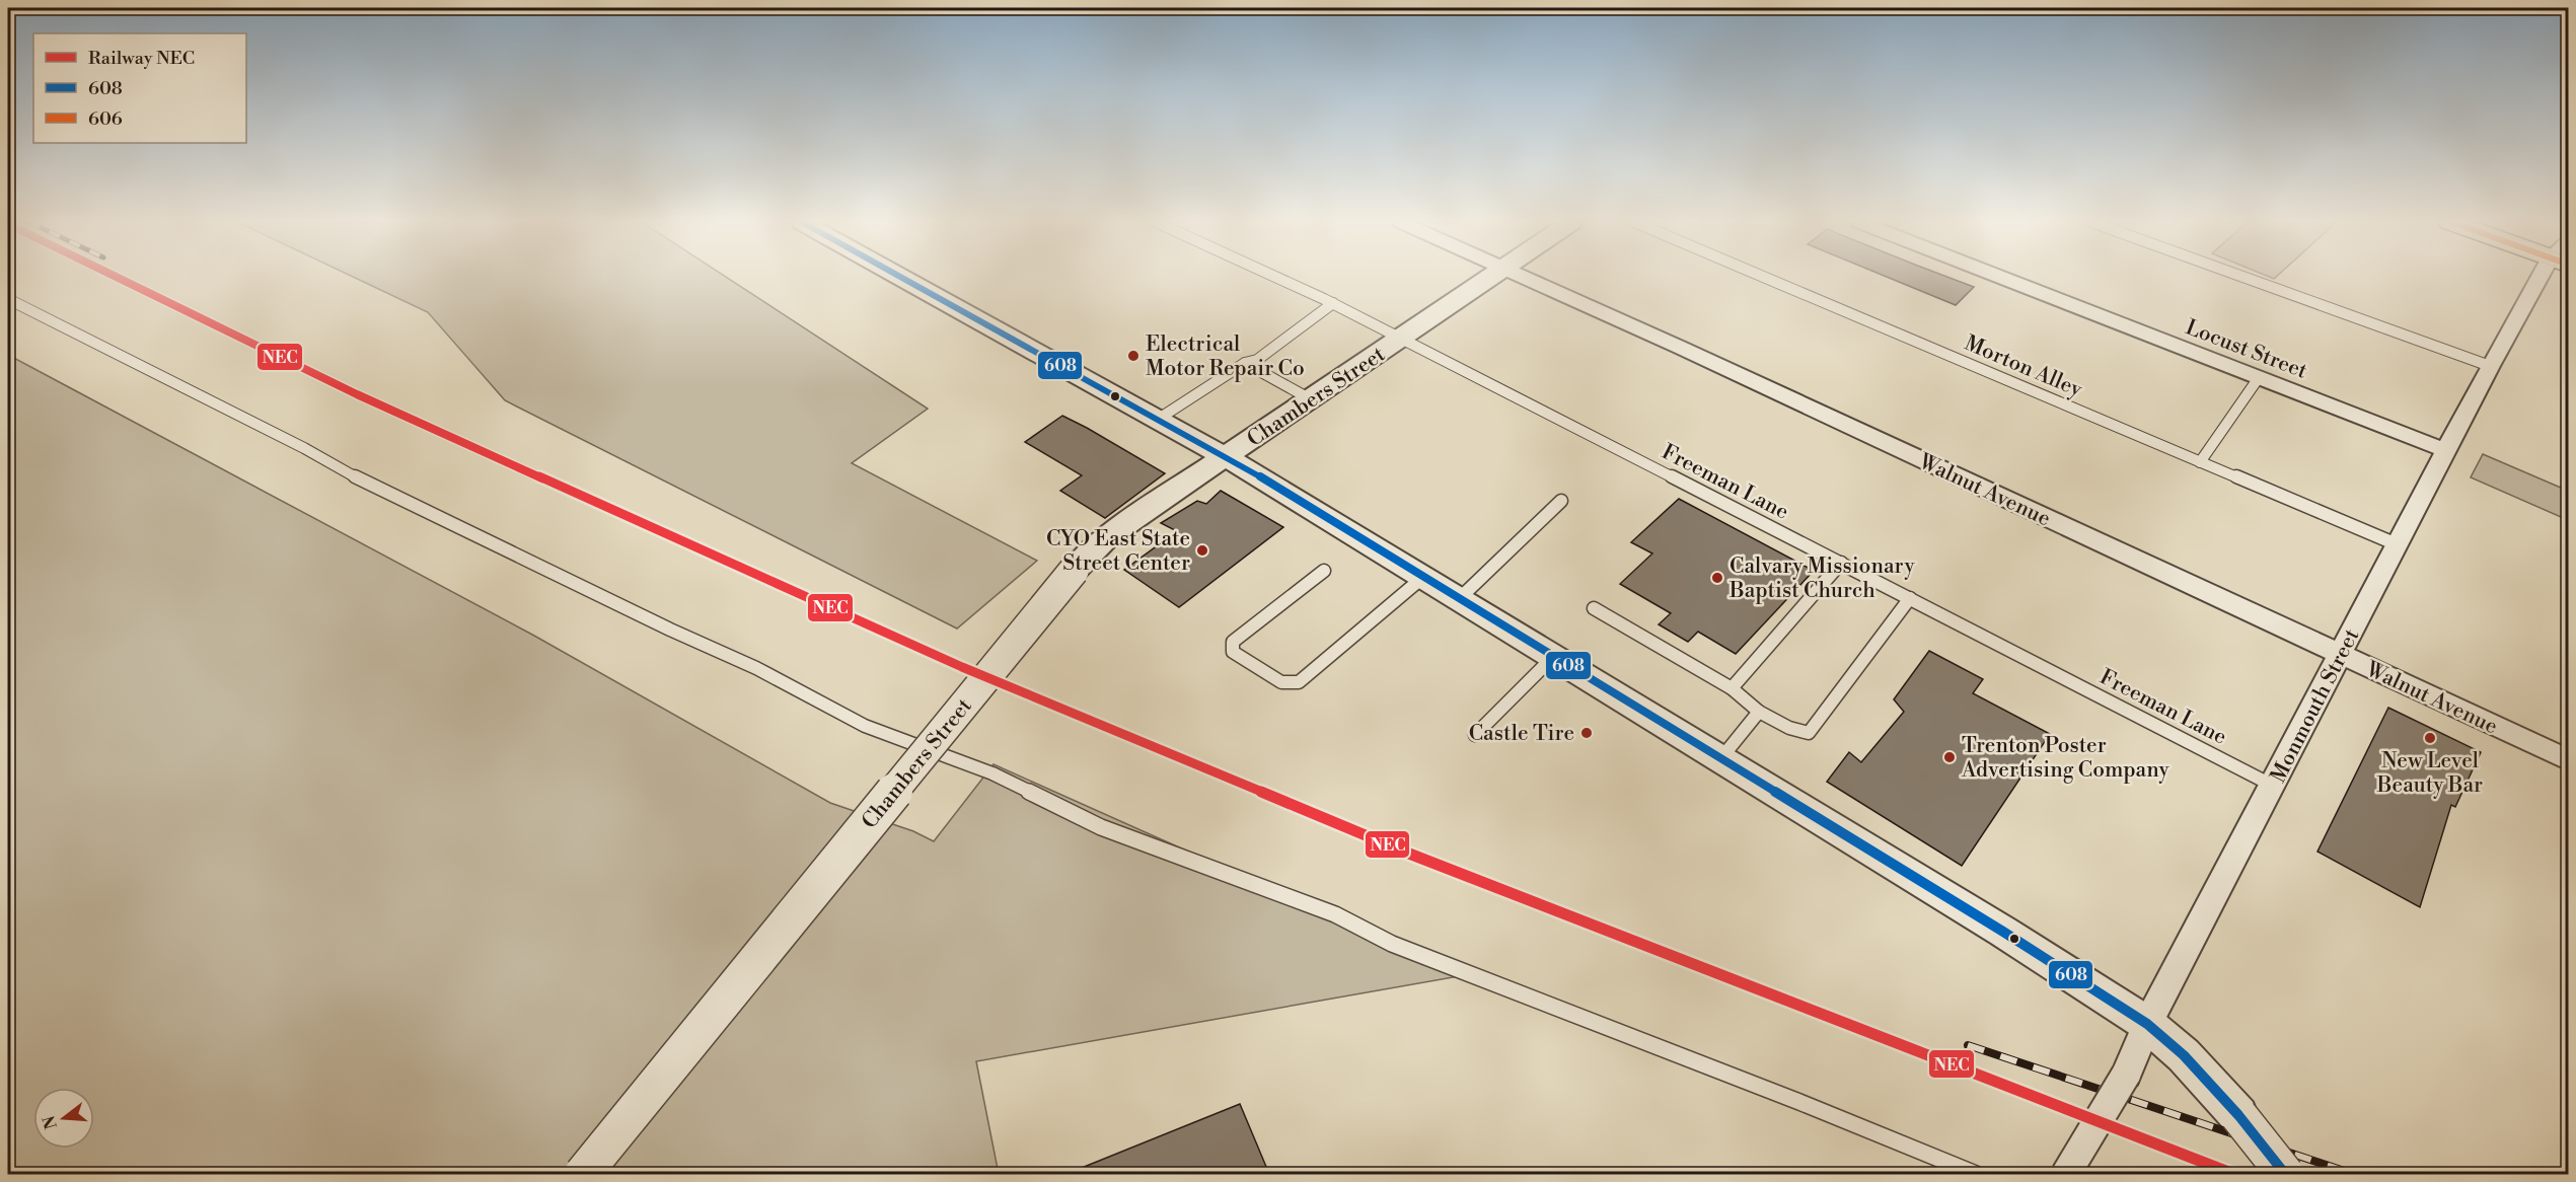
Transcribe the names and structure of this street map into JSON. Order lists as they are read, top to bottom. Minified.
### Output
{"streets":{"street":["Locust Street","Chambers Street","Walnut Avenue","Monmouth Street"],"lane":["Morton Alley","Freeman Lane"]},"crossings":[["Locust Street","Monmouth Street"],["Morton Alley","Monmouth Street"],["Chambers Street","Freeman Lane"],["Freeman Lane","Monmouth Street"],["Walnut Avenue","Monmouth Street"]],"places":["Electrical Motor Repair Co","CYO East State Street Center","Calvary Missionary Baptist Church","Castle Tire","New Level Beauty Bar","Trenton Poster Advertising Company"],"lines":["rail line NEC","transit line 608"],"legend":["Railway NEC","608","606"],"north":"left"}
